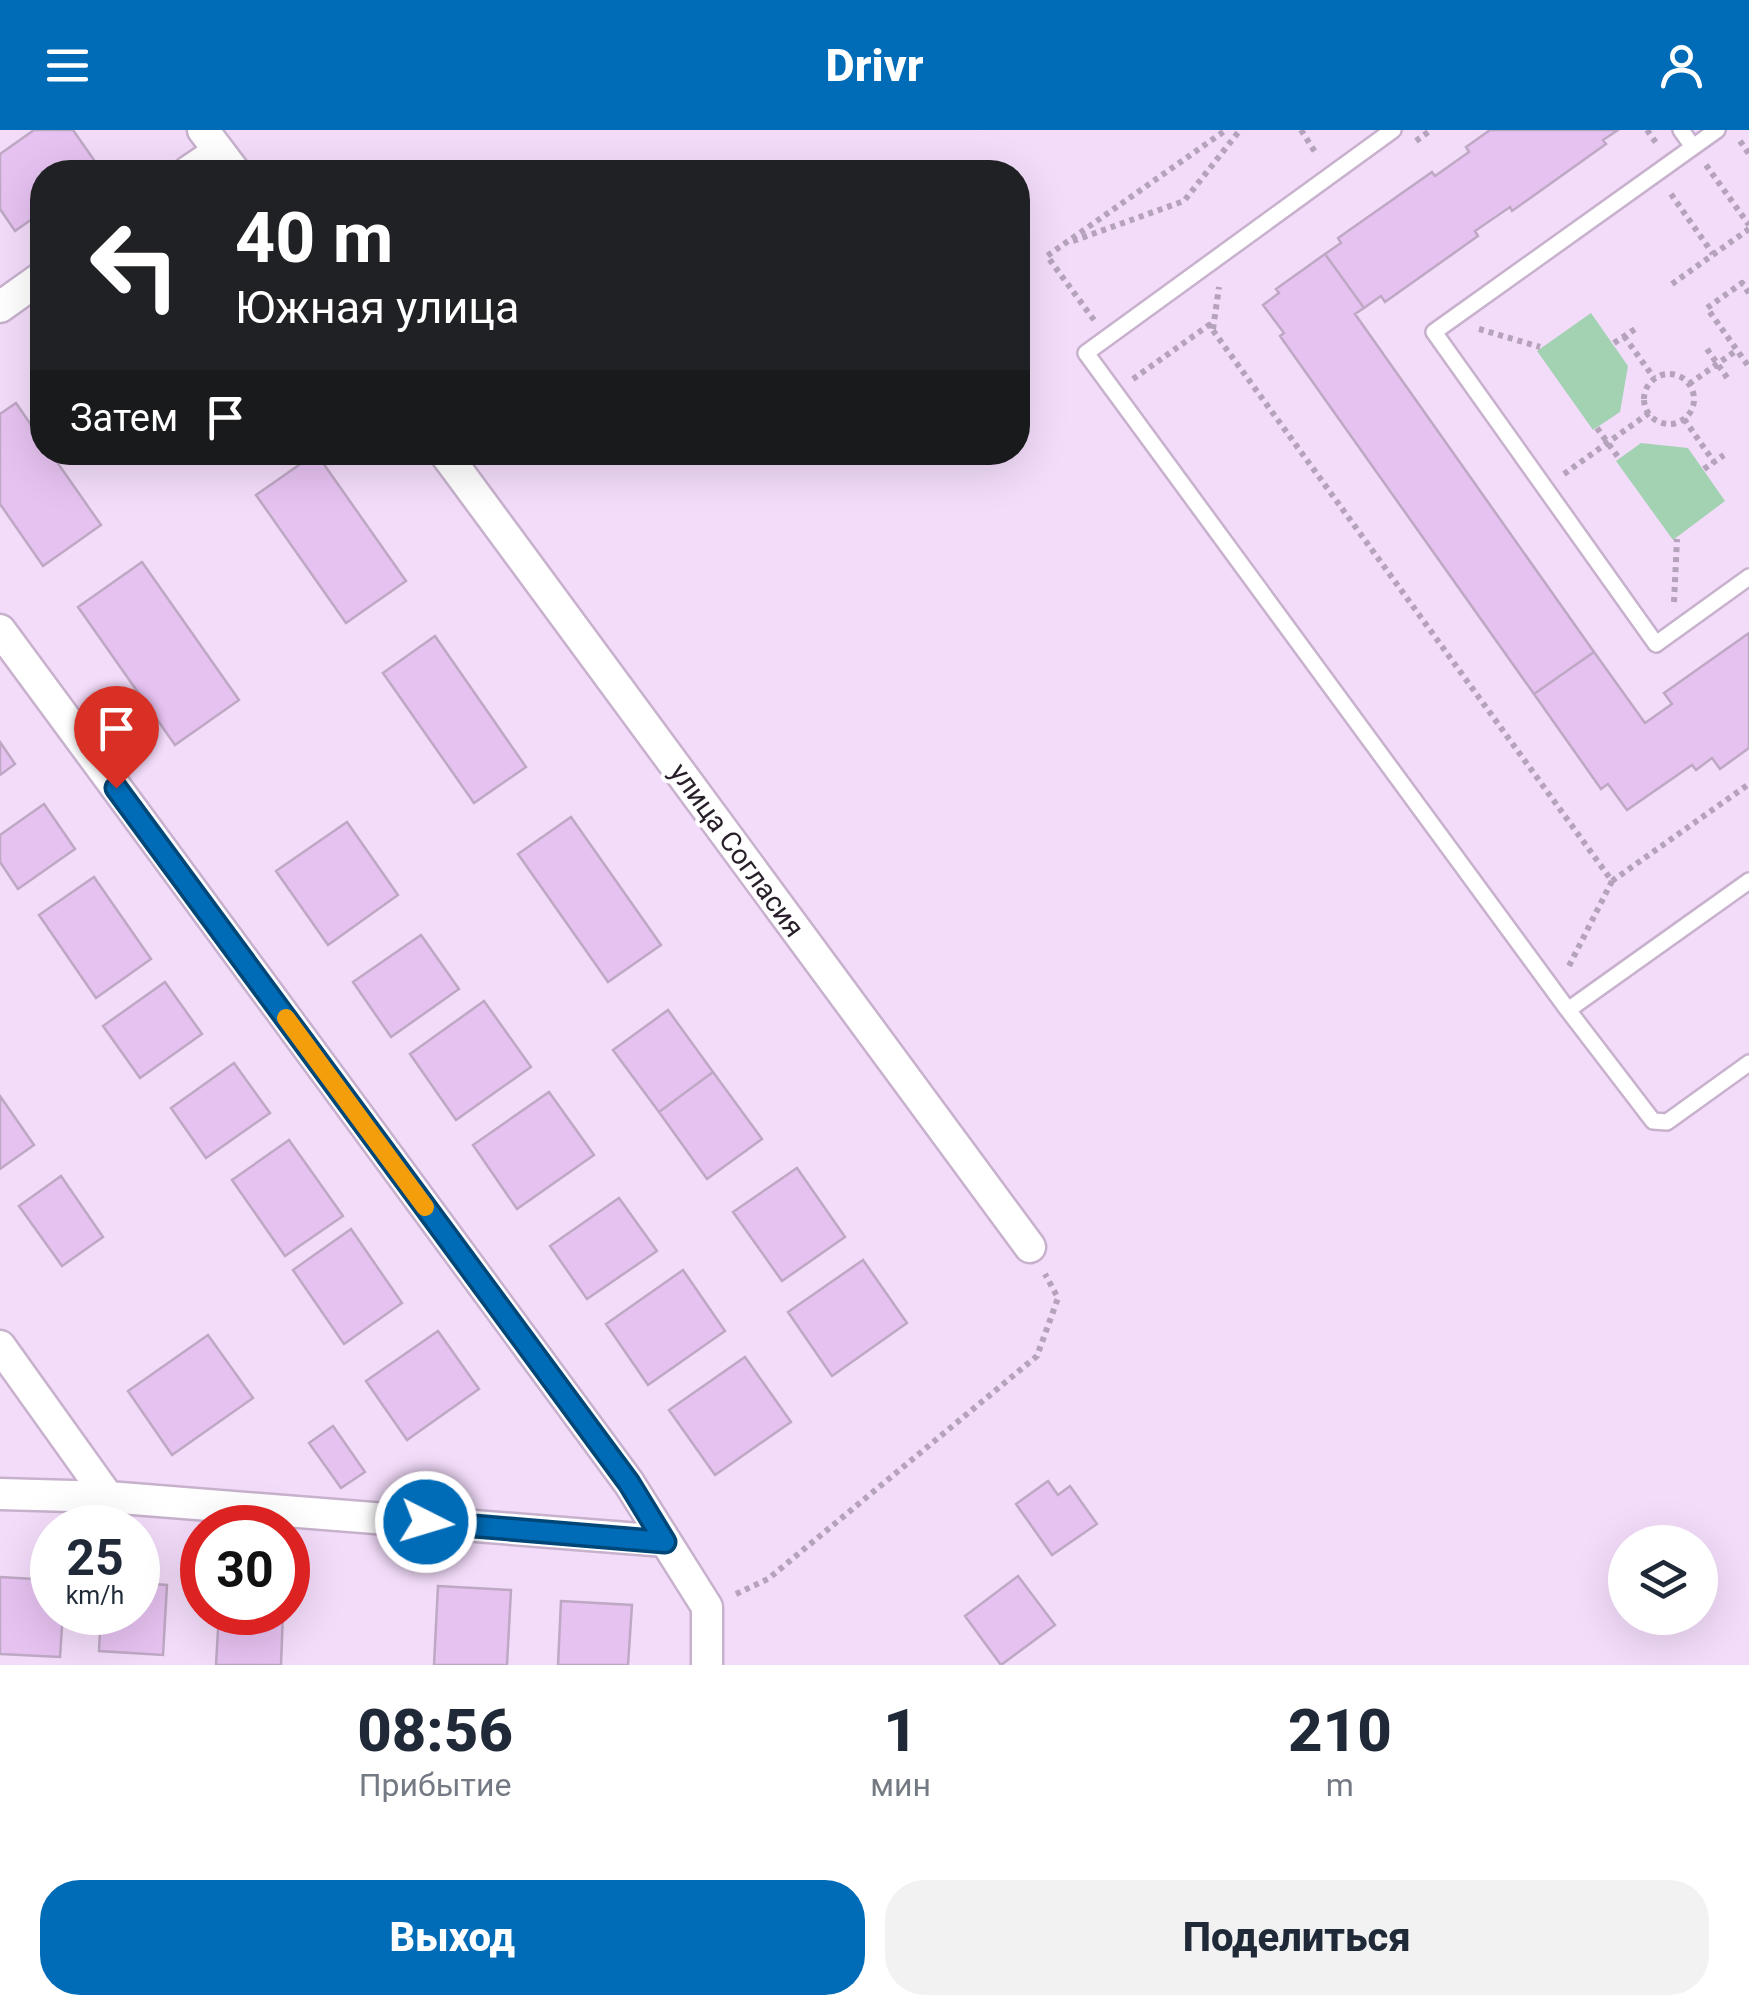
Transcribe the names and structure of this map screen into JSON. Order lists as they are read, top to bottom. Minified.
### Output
{"streets":{"street":["улица Согласия"]},"page":{"header":"Drivr","turn":["40 m","Южная улица"],"then":"Затем","speed":"25 km/h","limit":"30","eta":["08:56","Прибытие","1","мин","210","m"],"buttons":["Выход","Поделиться"]}}
